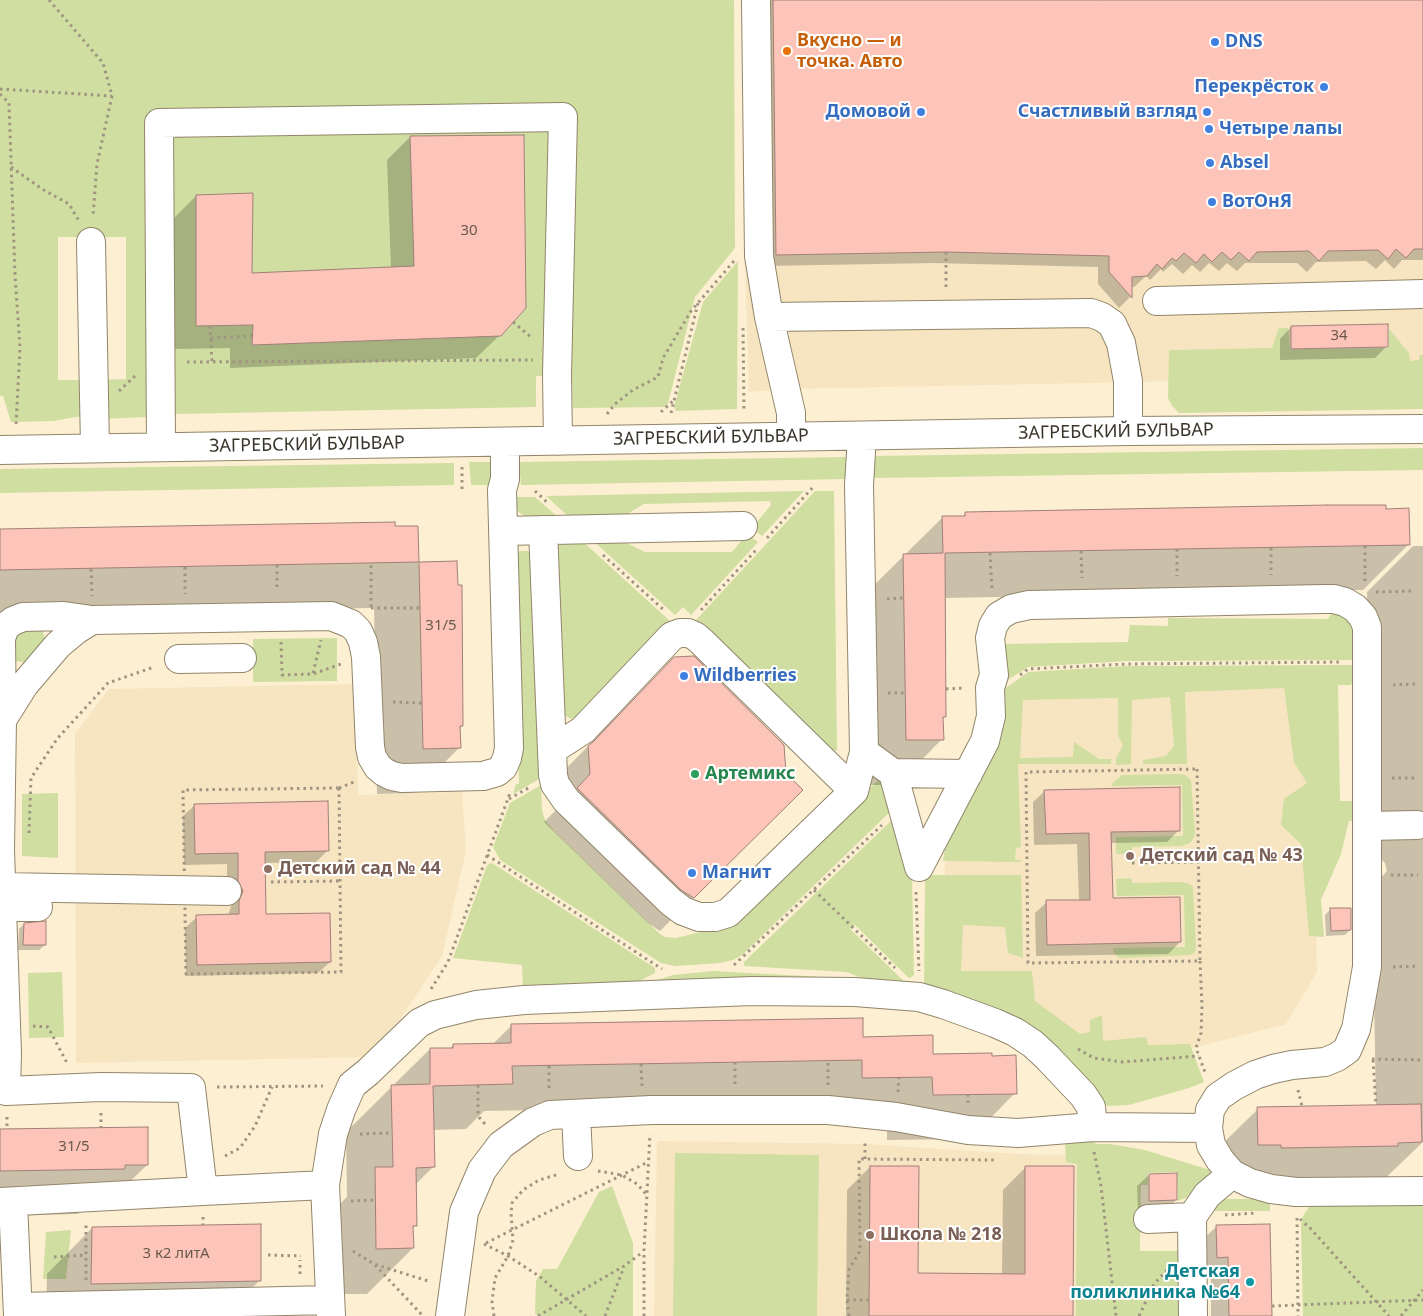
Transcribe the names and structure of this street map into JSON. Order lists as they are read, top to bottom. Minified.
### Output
{"streets":{"street":["ЗАГРЕБСКИЙ БУЛЬВАР"]},"places":["DNS","Вкусно — и точка. Авто","Перекрёсток","Домовой","Счастливый взгляд","Четыре лапы","Absel","ВотОнЯ","Wildberries","Артемикс","Детский сад № 43","Детский сад № 44","Магнит","Школа № 218","Детская поликлиника №64"],"house_numbers":["30","34","31/5","31/5","3 к2 литА"]}
